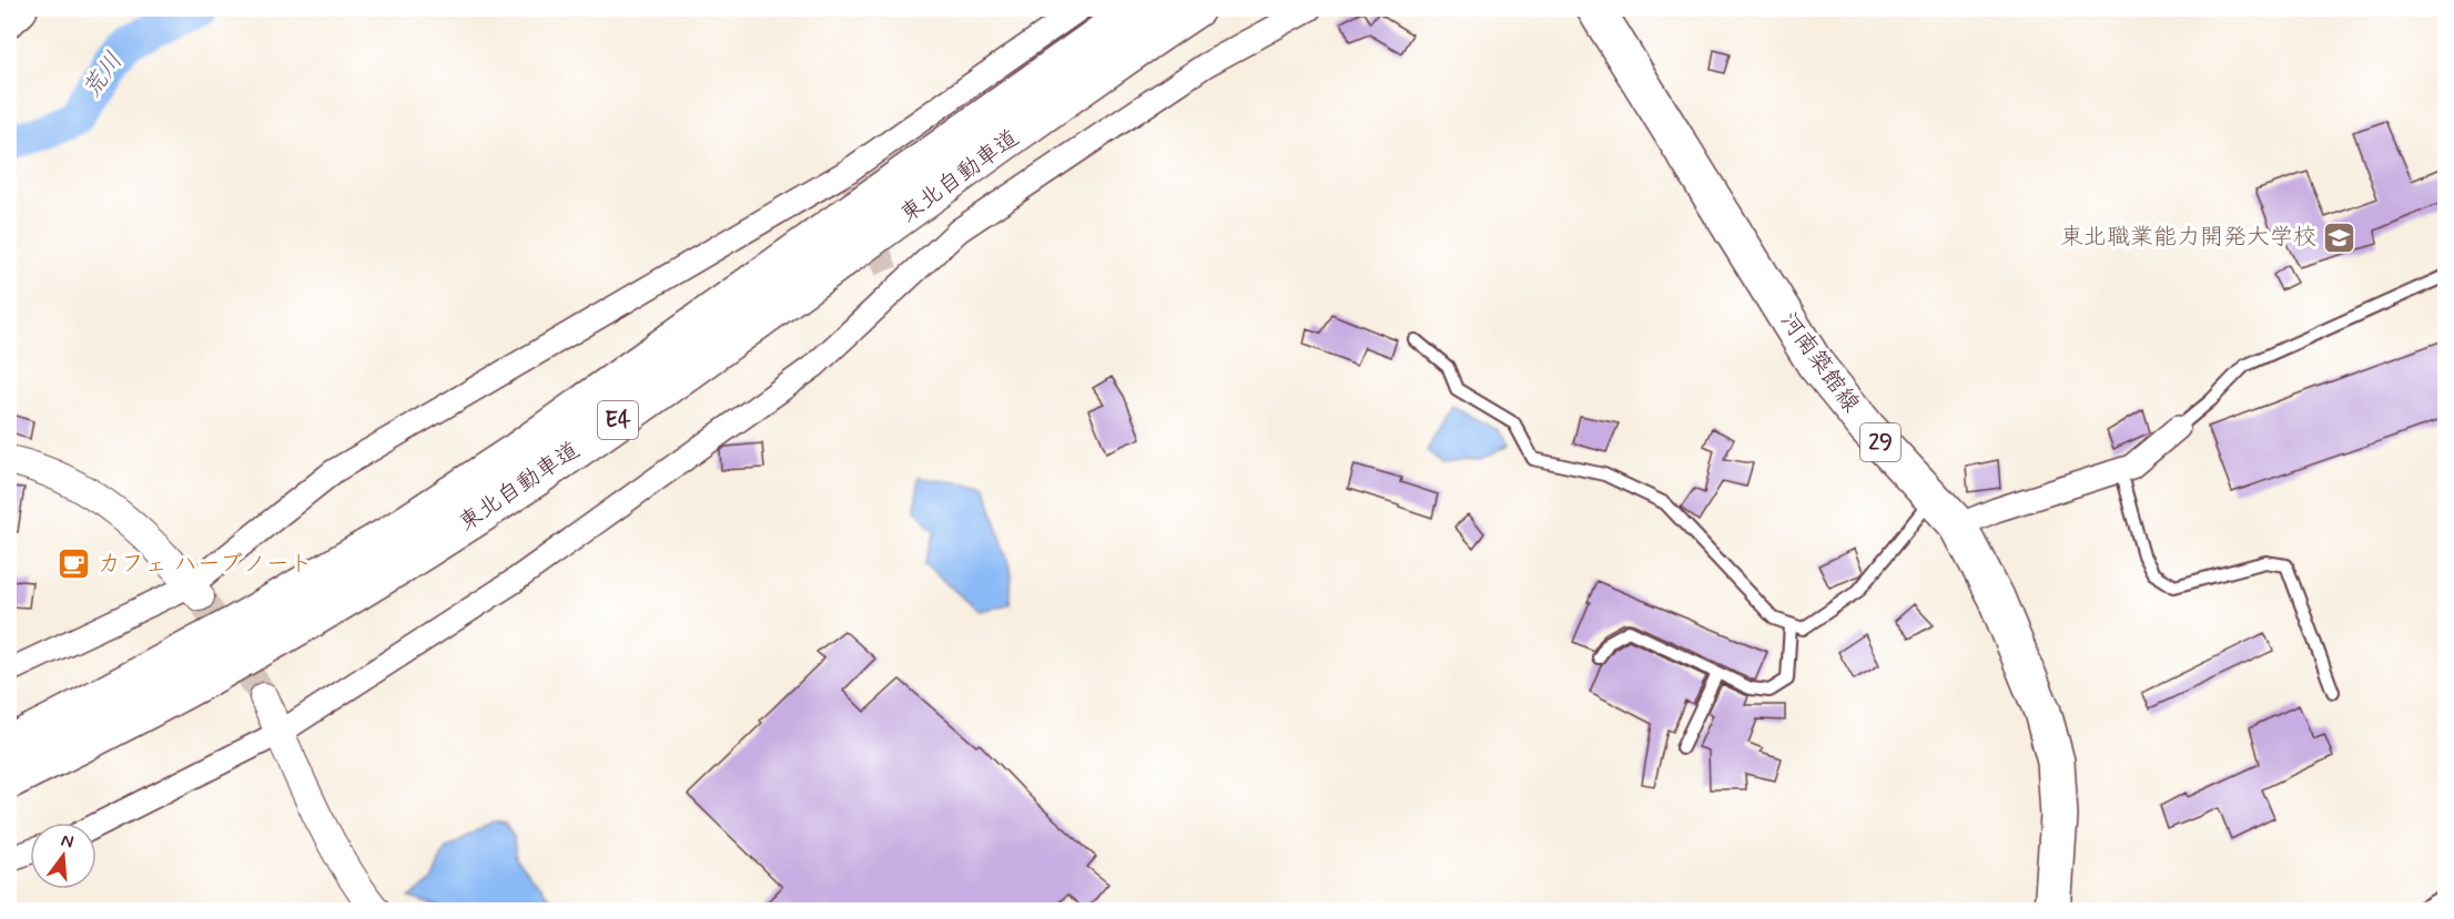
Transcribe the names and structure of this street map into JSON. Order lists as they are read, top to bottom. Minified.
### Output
{"streets":{"main road":["東北自動車道","河南築館線","E4","29"]},"water":["荒川"],"places":{"school or university":["東北職業能力開発大学校"],"cafe":["カフェ ハーブノート"]},"north":"top"}
